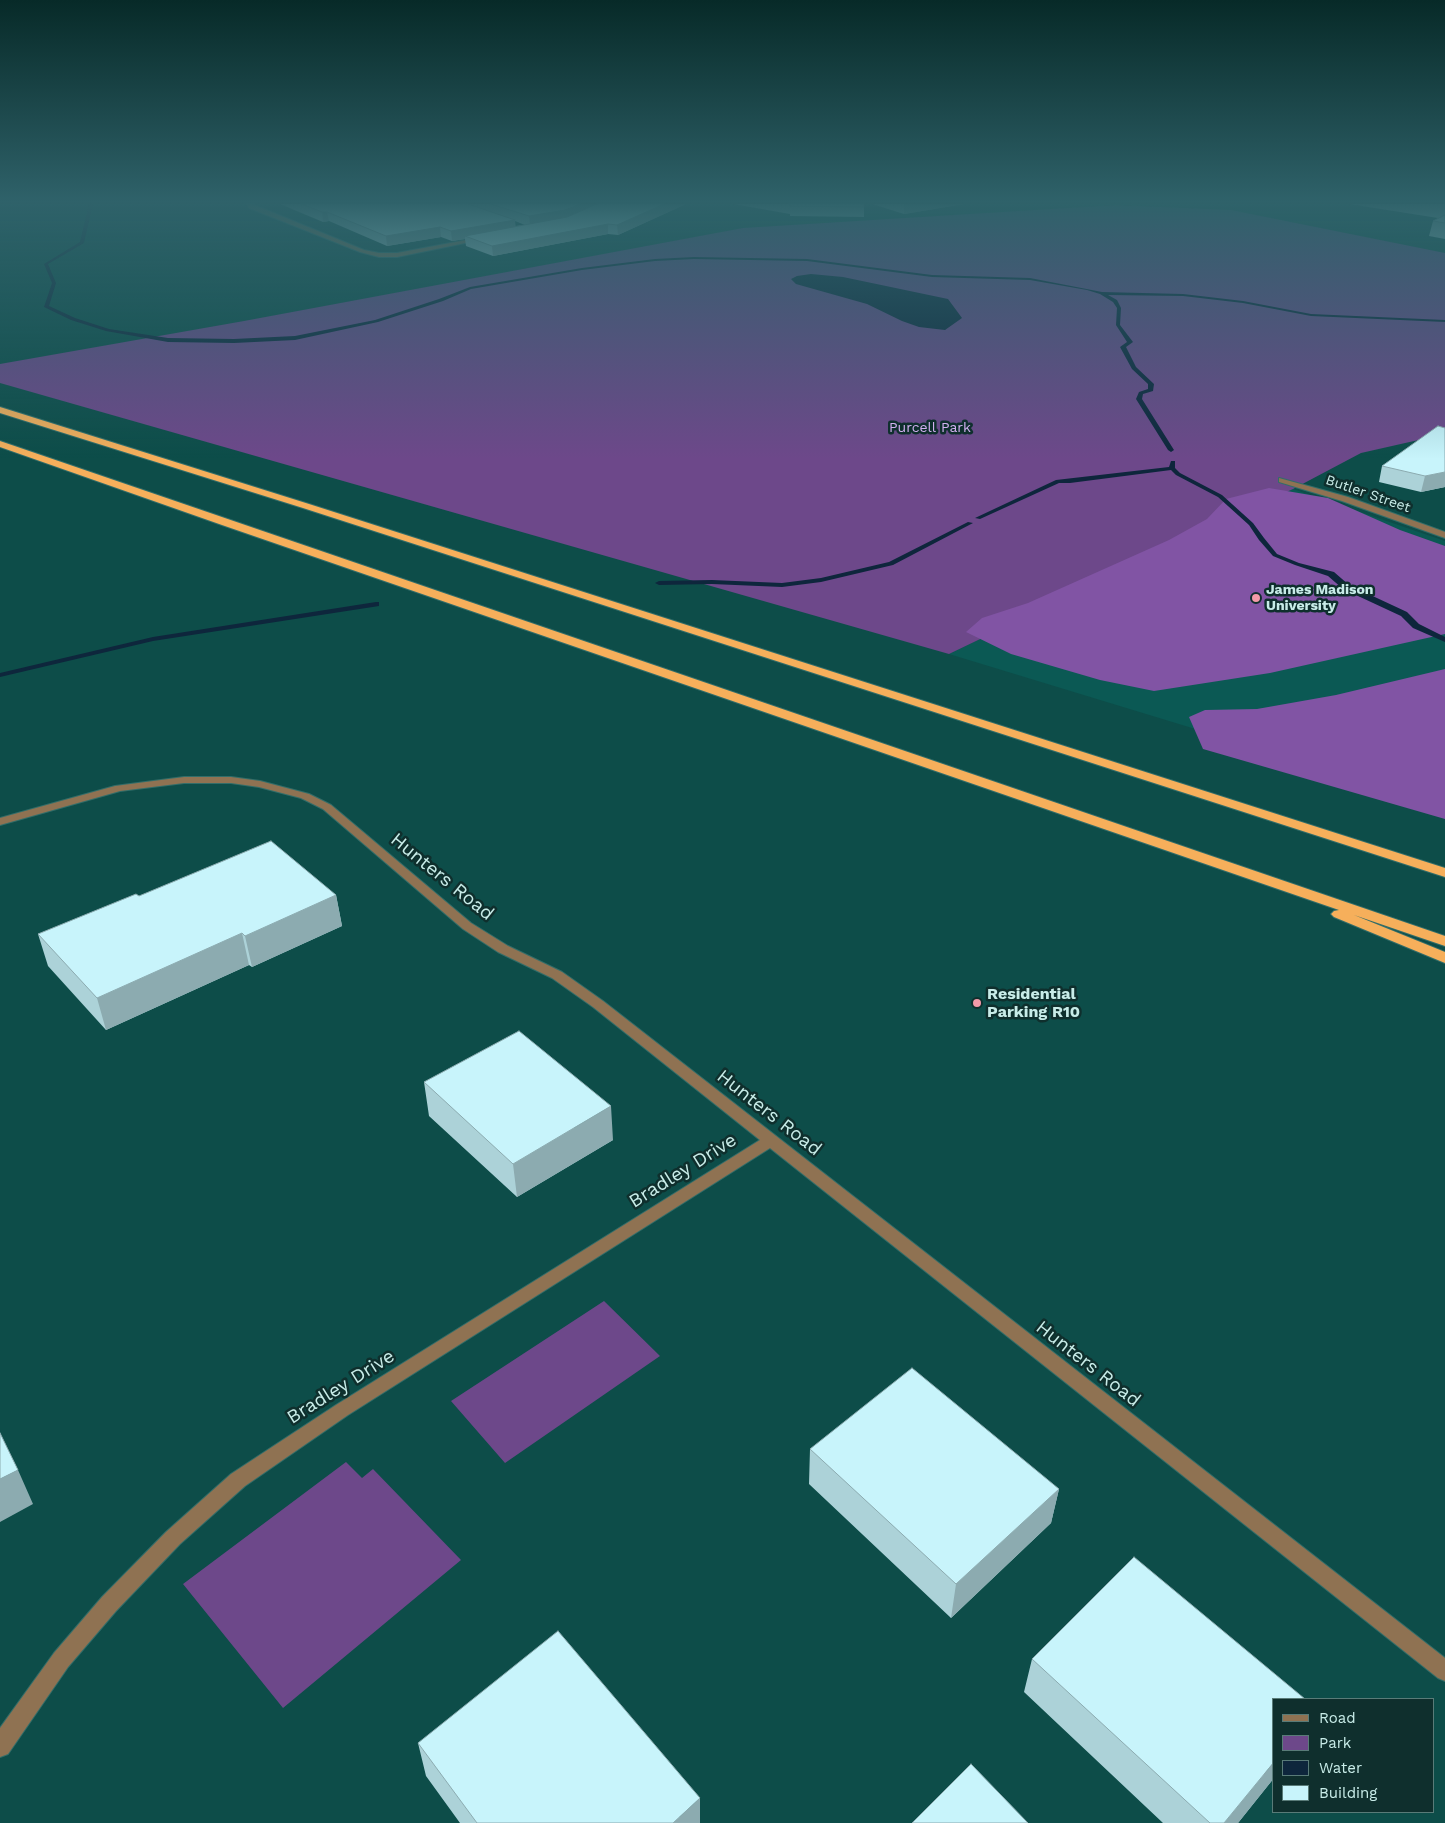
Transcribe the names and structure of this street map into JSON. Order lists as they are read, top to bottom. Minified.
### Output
{"streets":{"street":["Butler Street","Hunters Road","Bradley Drive"]},"crossings":[["Hunters Road","Bradley Drive"]],"parks":["Purcell Park"],"places":["James Madison University","Residential Parking R10"],"legend":["Road","Park","Water","Building"]}
